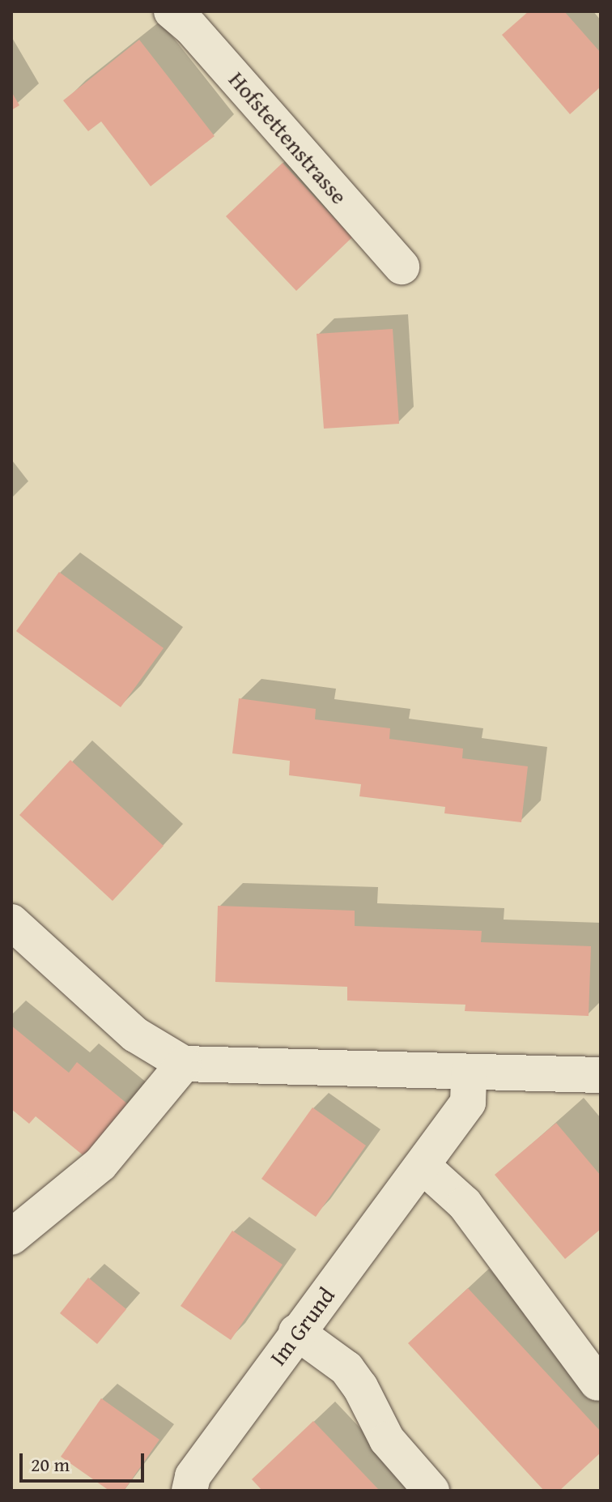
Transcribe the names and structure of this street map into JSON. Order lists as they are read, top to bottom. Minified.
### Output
{"streets":{"street":["Hofstettenstrasse","Im Grund"]},"scale_bar":"20 m"}
